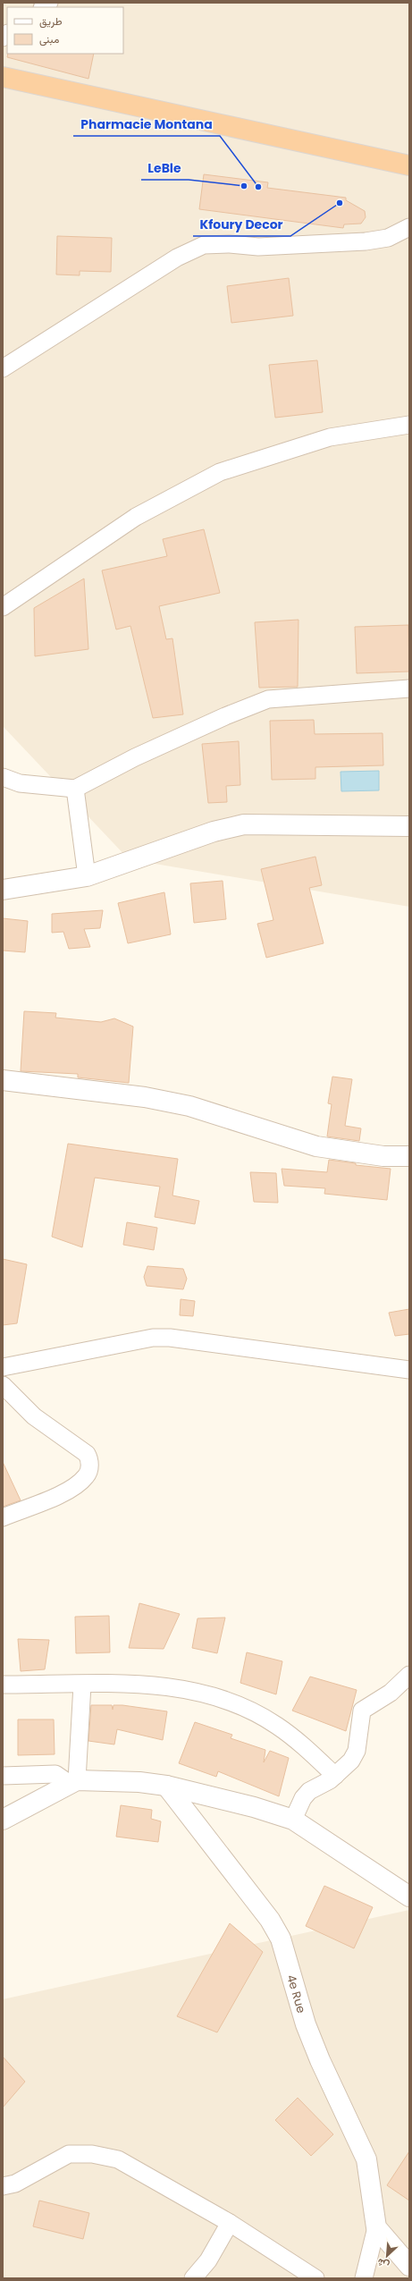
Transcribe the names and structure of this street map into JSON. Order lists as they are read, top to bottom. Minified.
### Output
{"streets":{"street":["4e Rue"]},"places":["LeBle","Pharmacie Montana","Kfoury Decor"],"legend":["طريق","مبنى"],"north":"bottom left"}
